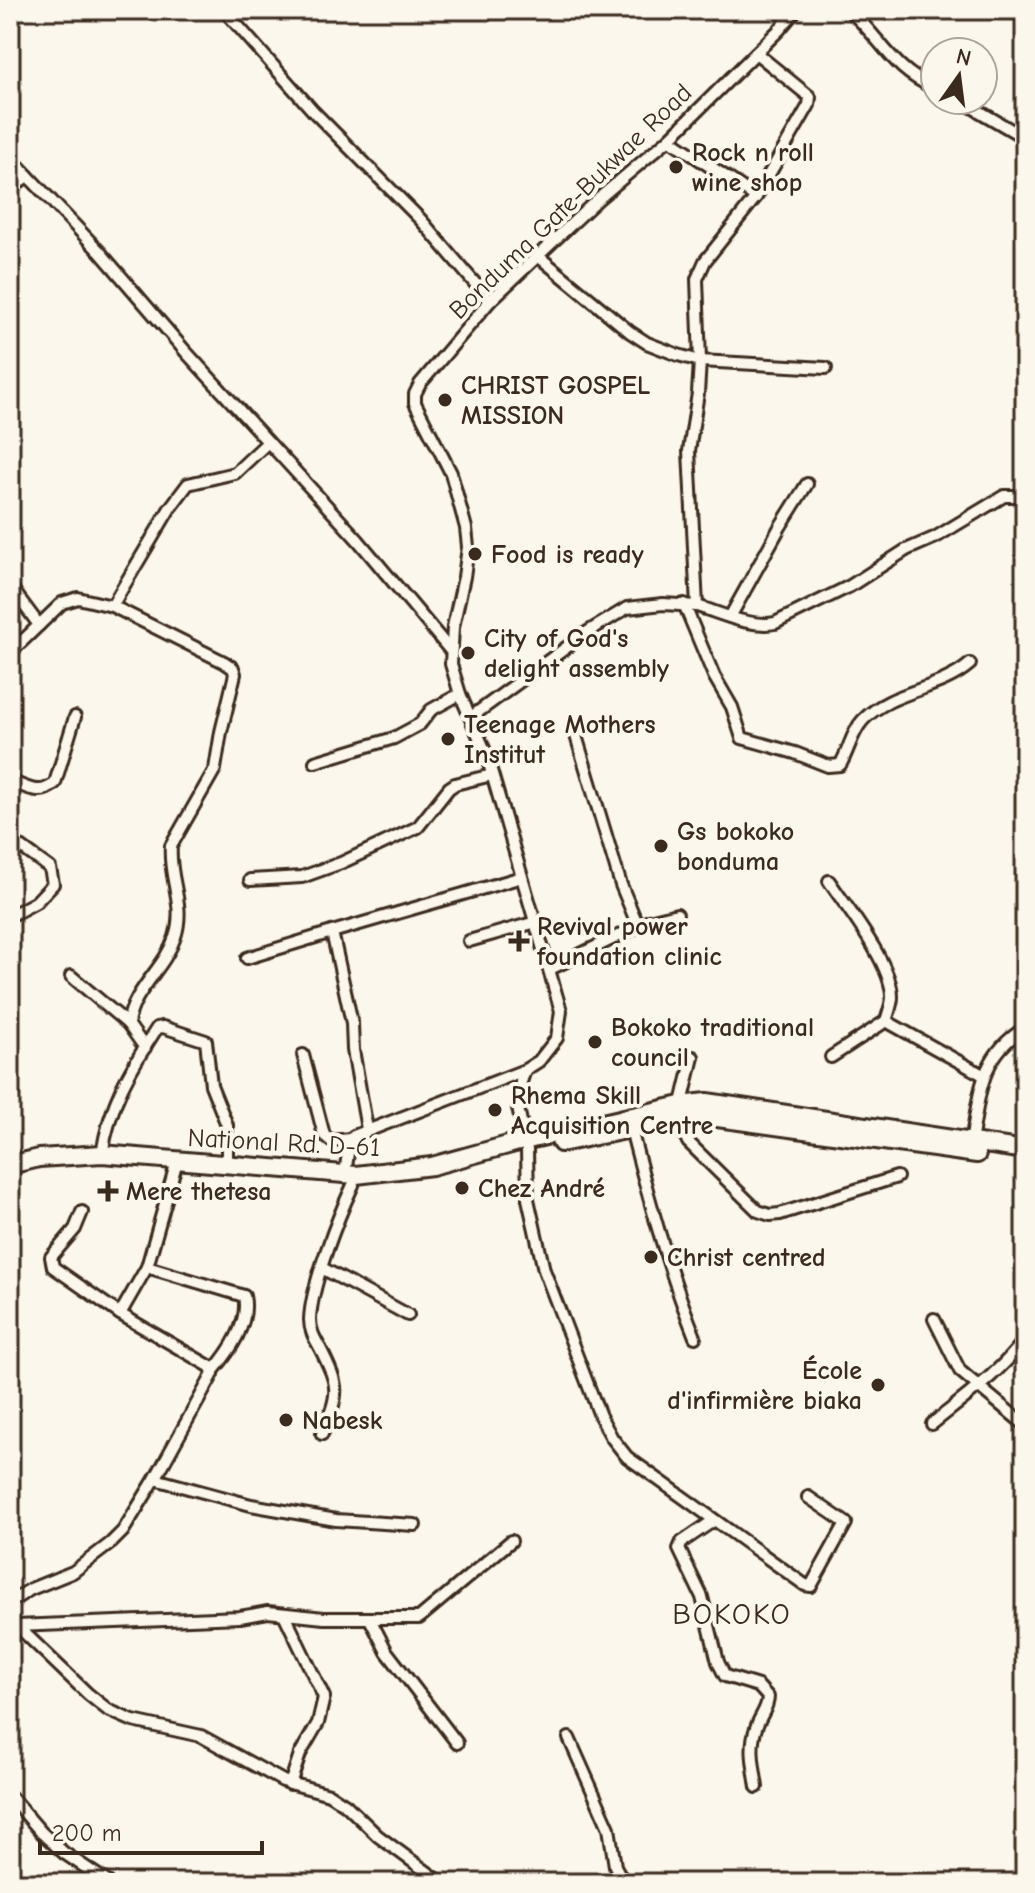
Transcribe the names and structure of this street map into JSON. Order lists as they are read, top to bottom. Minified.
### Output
{"streets":{"highway":["National Rd. D-61"],"street":["Bonduma Gate-Bukwae Road"]},"districts":["BOKOKO"],"places":{"other":["Rock n roll wine shop","CHRIST GOSPEL MISSION","Food is ready","City of God's delight assembly","Teenage Mothers Institut","Gs bokoko bonduma","Bokoko traditional council","Rhema Skill Acquisition Centre","Chez André","Christ centred","École d'infirmière biaka","Nabesk"],"health":["Revival power foundation clinic","Mere thetesa"]},"scale_bar":"200 m","north":"top"}
